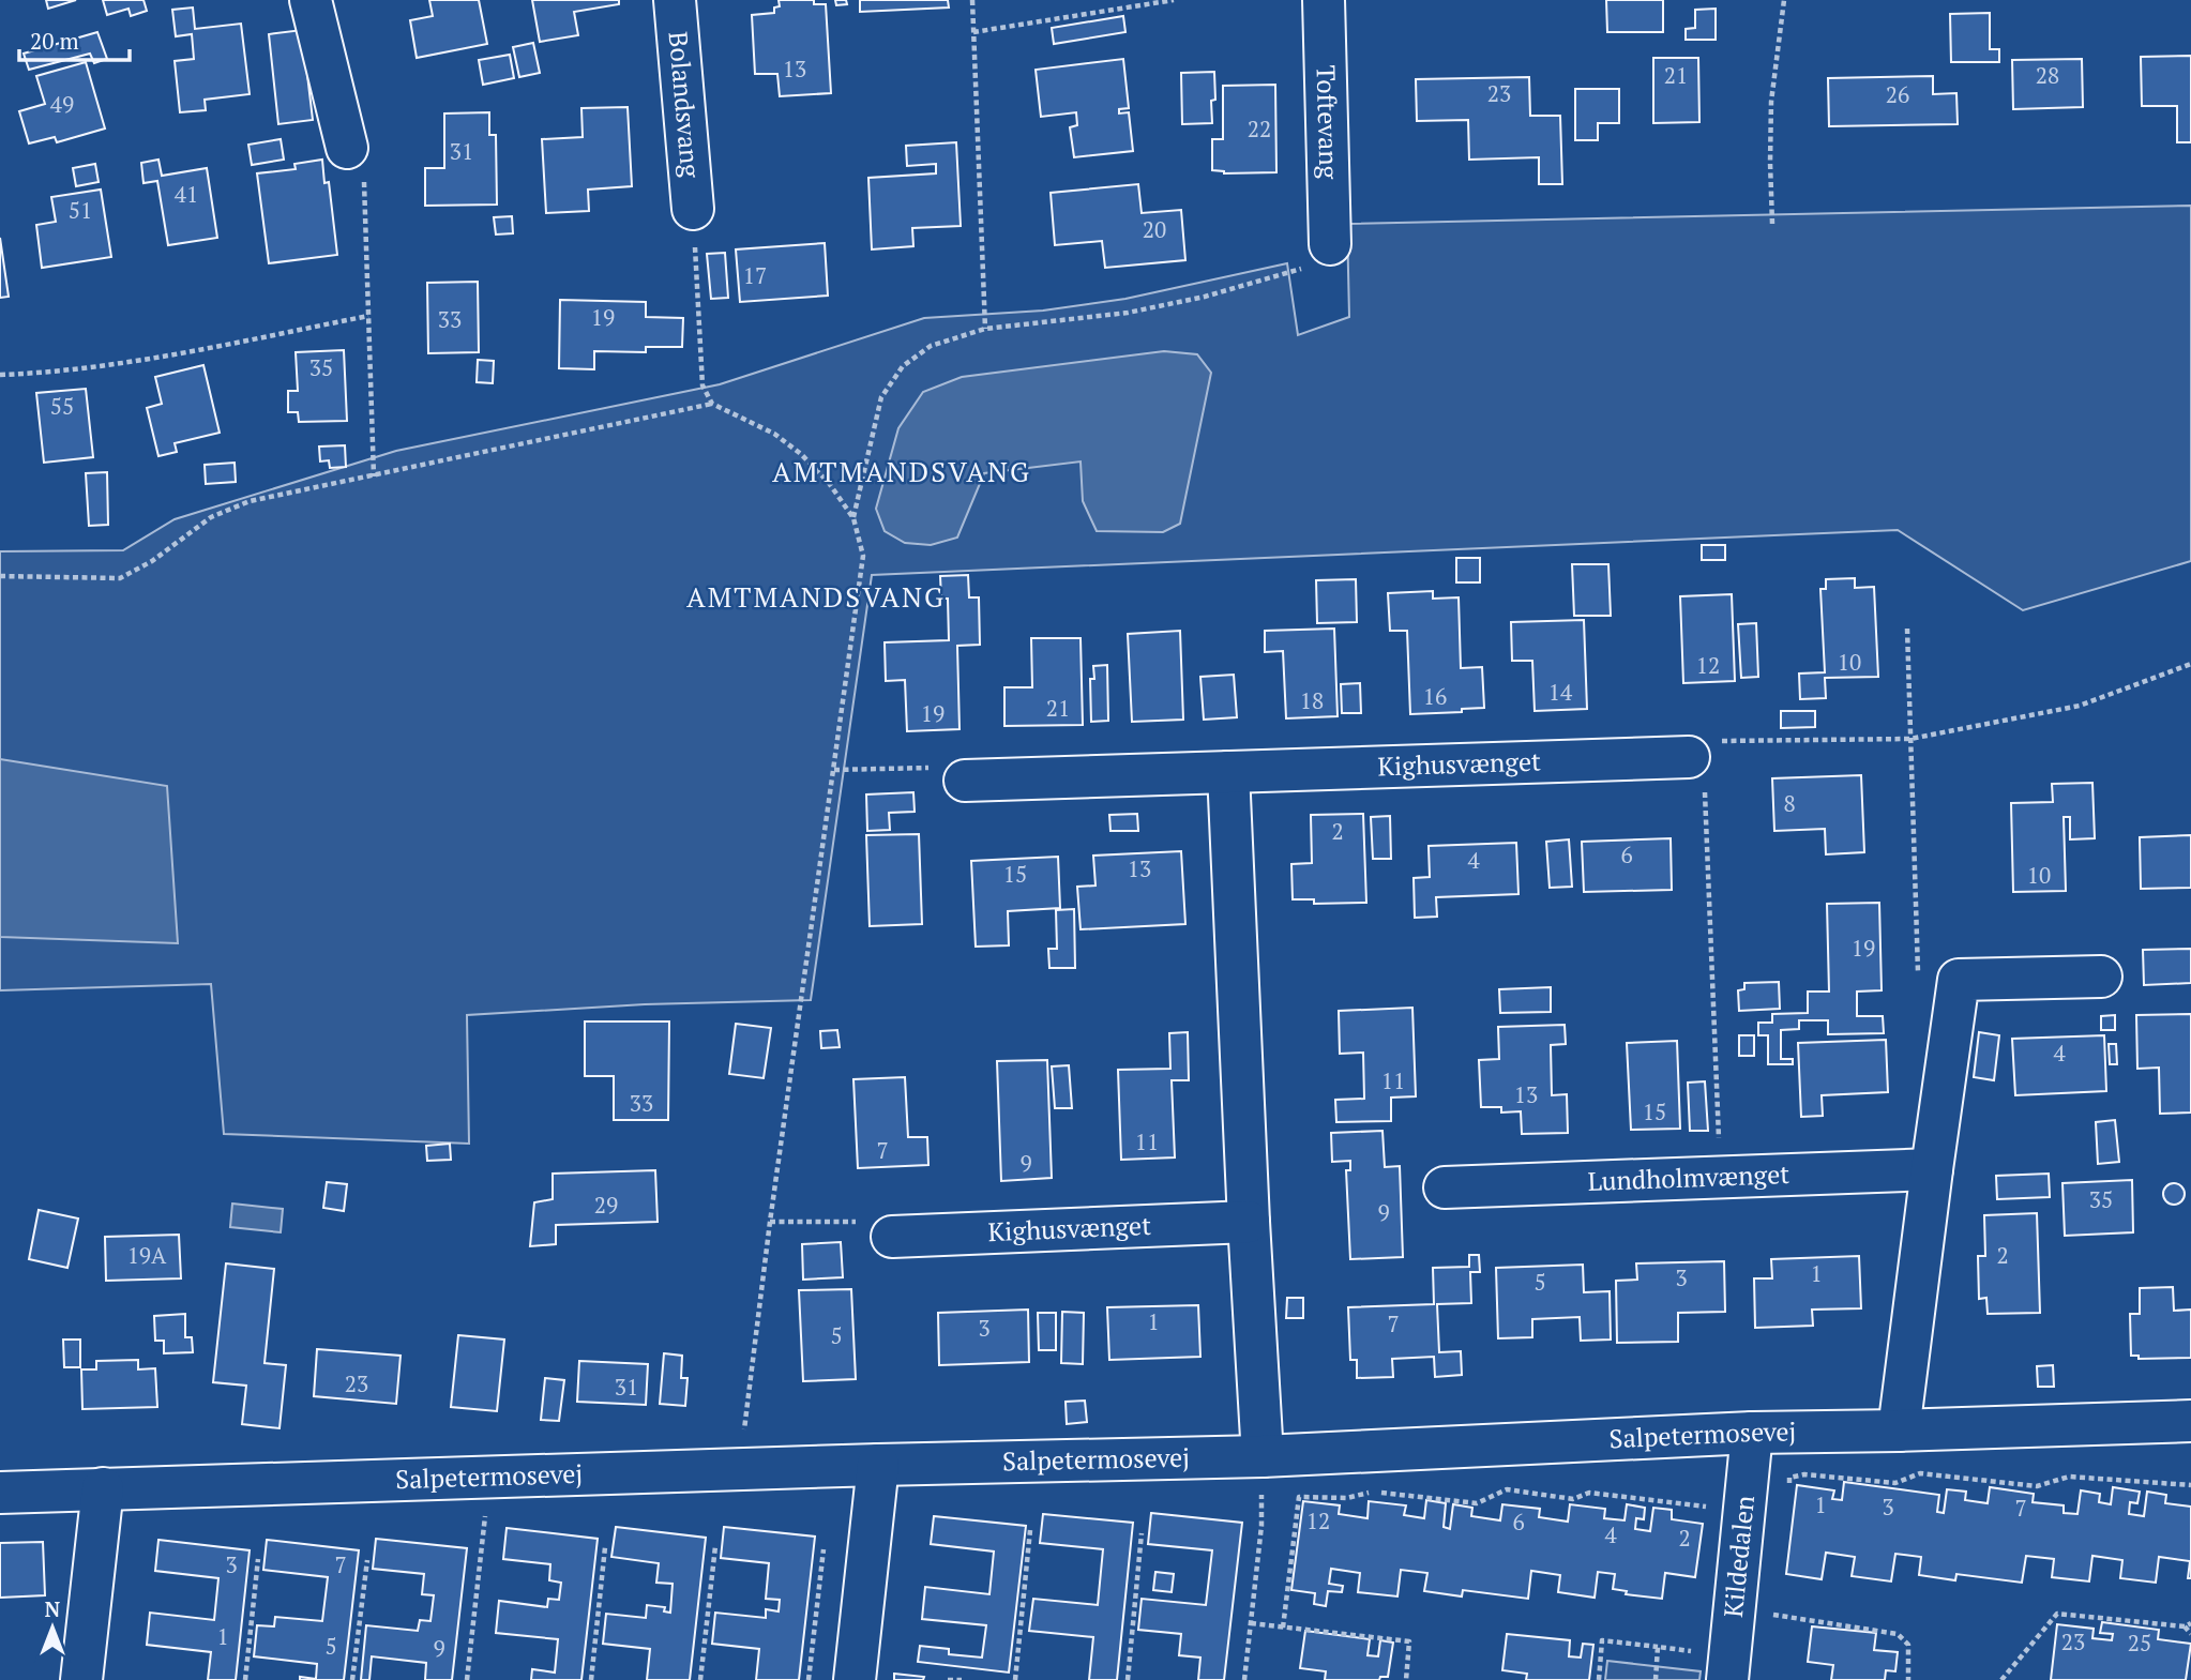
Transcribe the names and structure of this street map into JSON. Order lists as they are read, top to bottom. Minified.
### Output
{"streets":{"street":["Bolandsvang","Toftevang","Kighusvænget","Lundholmvænget","Salpetermosevej","Kildedalen"]},"crossings":[["Salpetermosevej","Kildedalen"]],"districts":["AMTMANDSVANG","AMTMANDSVANG"],"house_numbers":["13","21","28","23","26","49","22","31","41","51","20","17","19","33","35","55","10","12","14","16","18","21","19","8","2","6","4","13","15","10","19","4","11","13","33","15","11","7","9","35","29","9","19A","2","1","3","5","1","7","3","5","23","31","1","3","7","12","6","4","2","3","7","1","23","25","5","9"],"scale_bar":"20 m","north":"top"}
